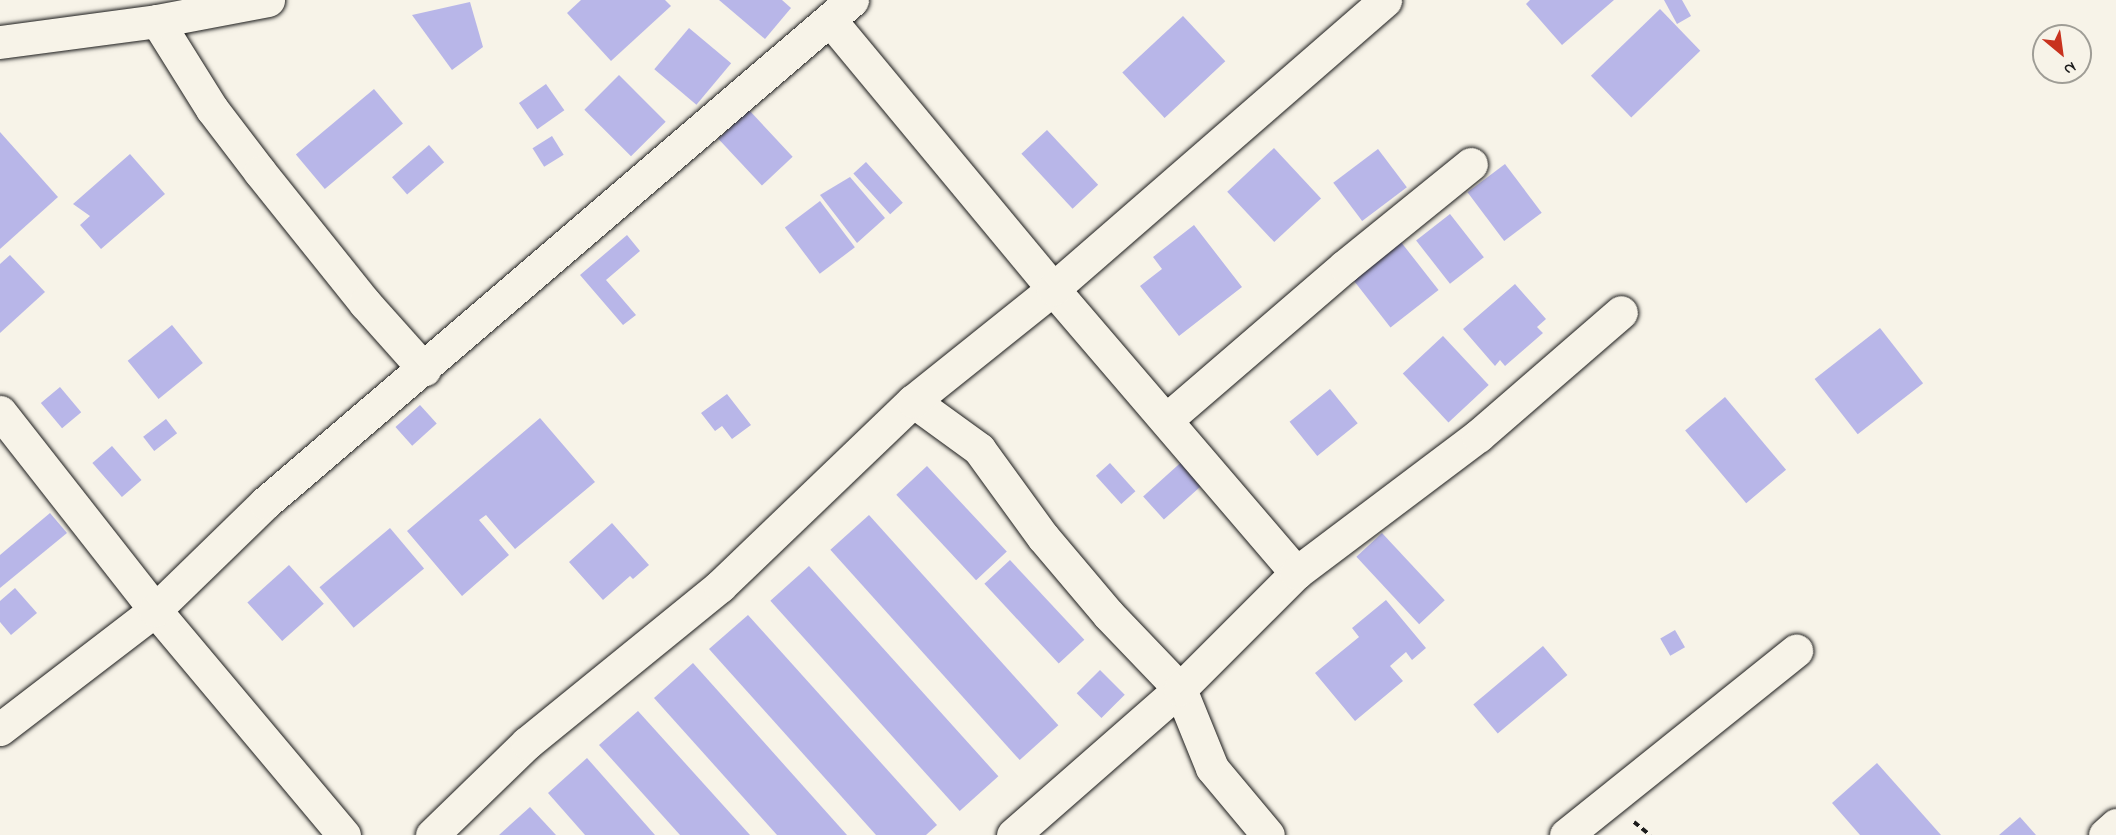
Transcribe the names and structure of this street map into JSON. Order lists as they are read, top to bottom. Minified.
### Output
{"north":"bottom right"}
